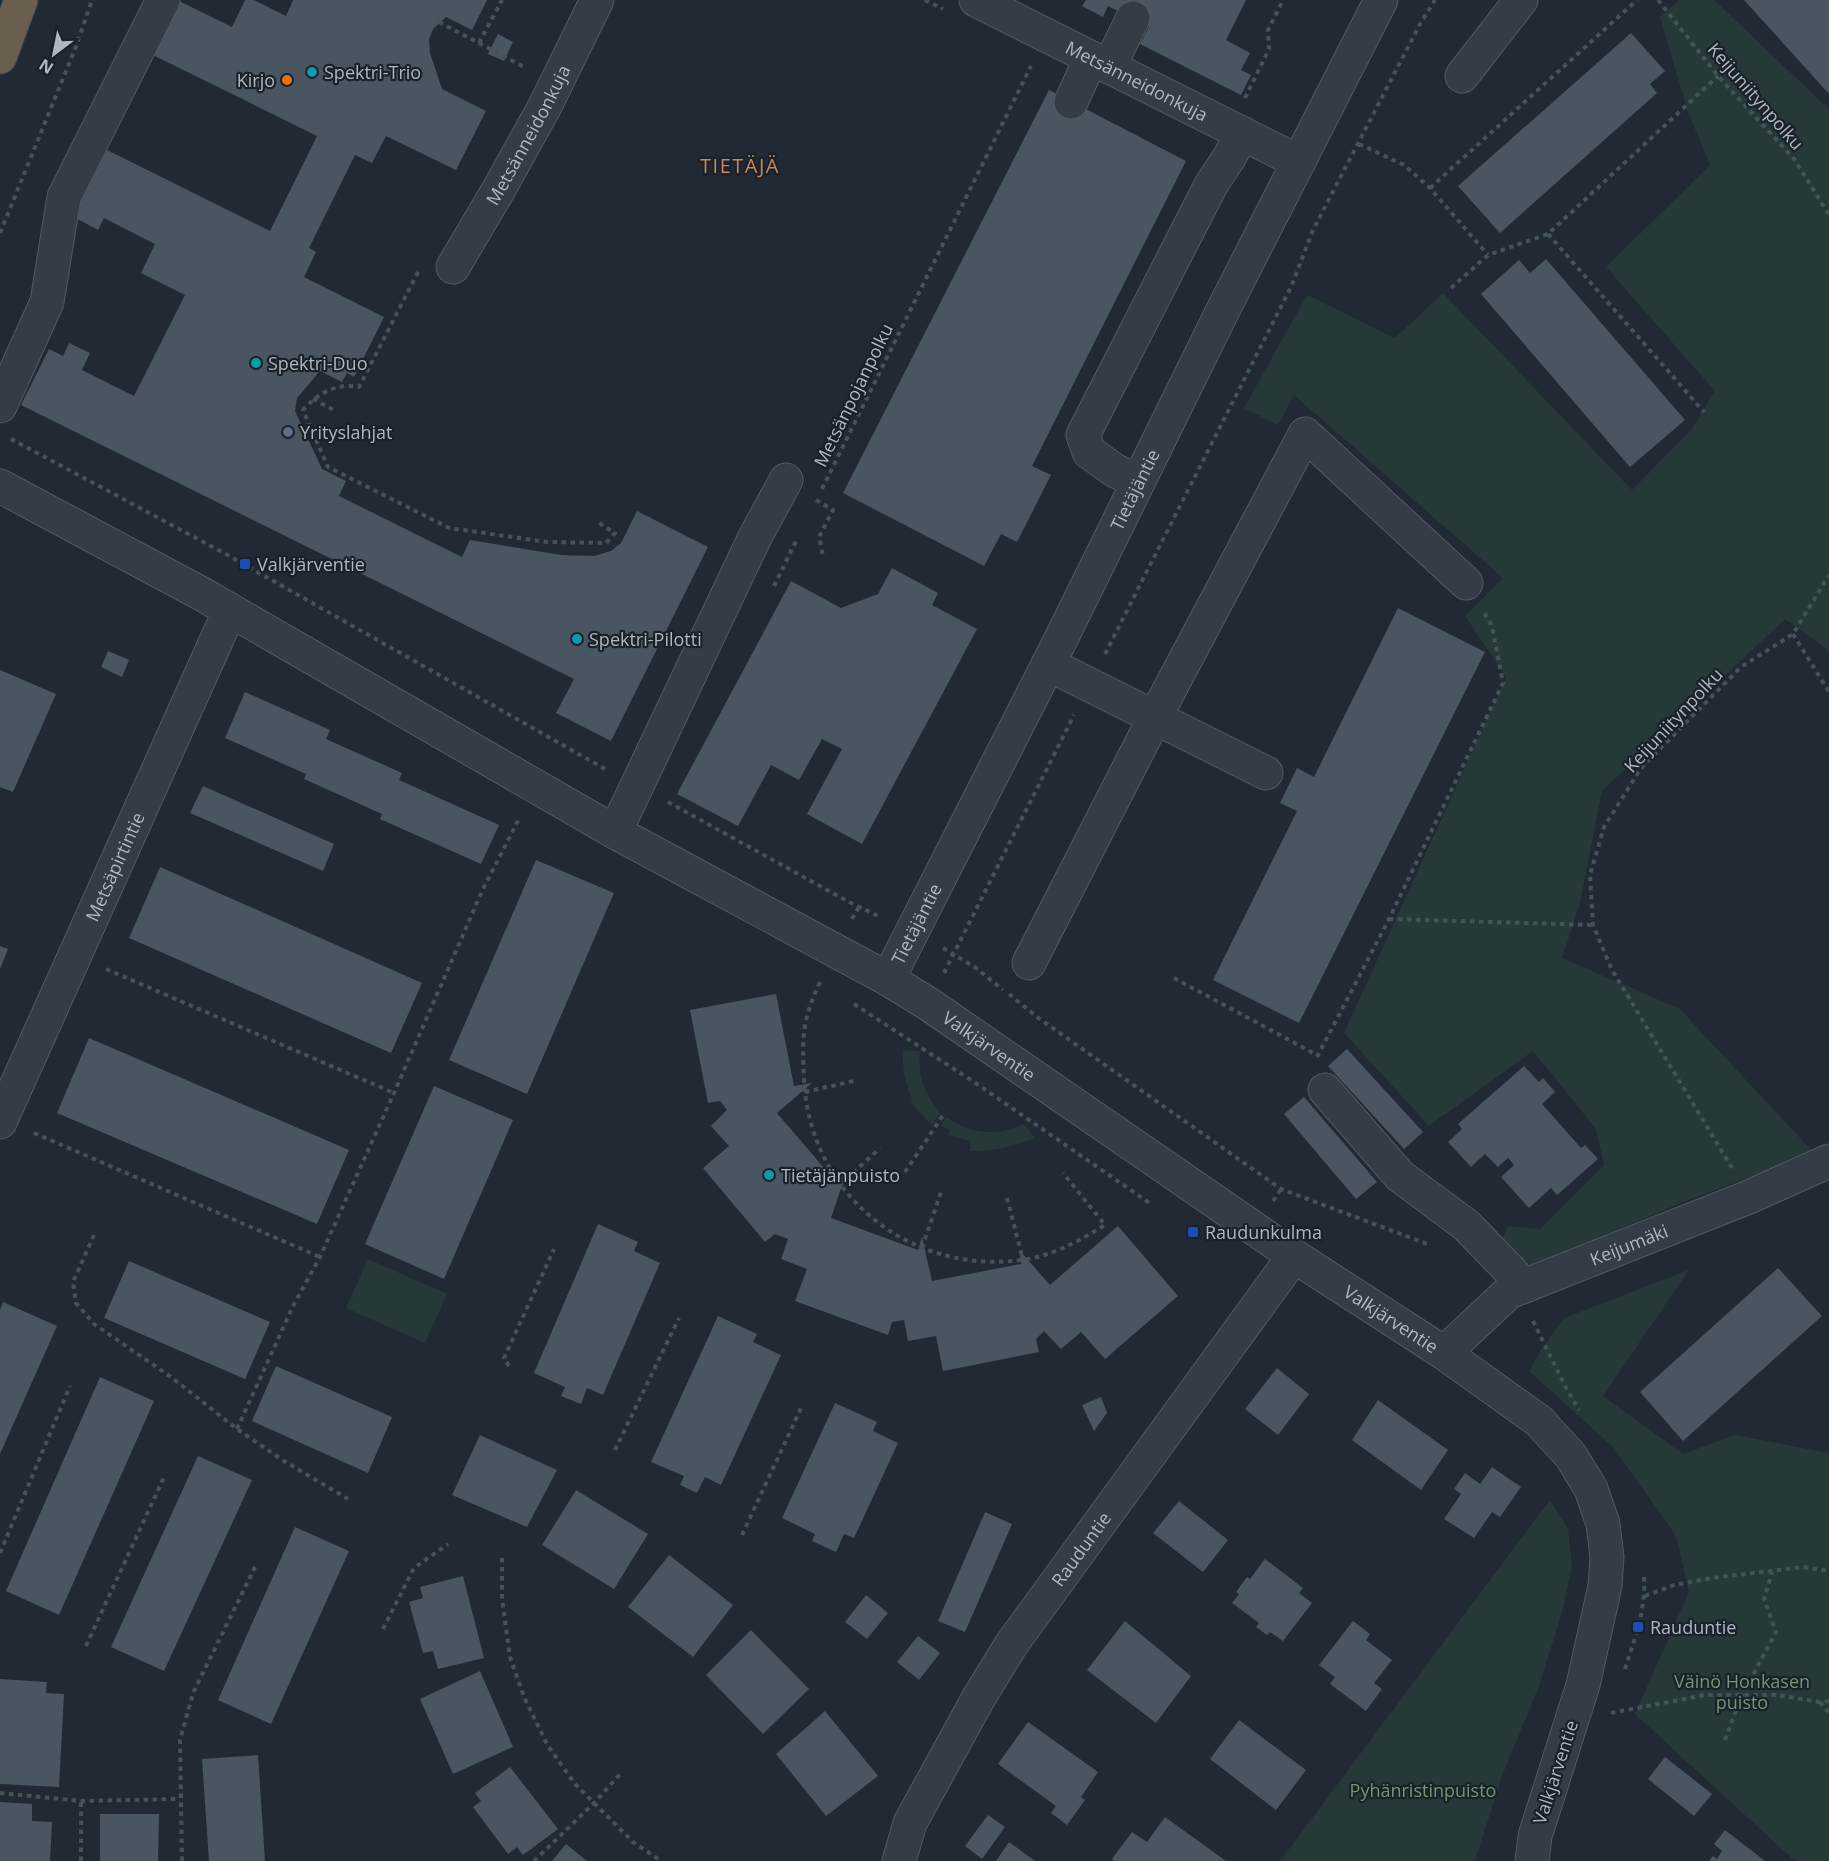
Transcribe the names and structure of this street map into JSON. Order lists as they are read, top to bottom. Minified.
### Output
{"streets":{"street":["Metsänneidonkuja","Tietäjäntie","Metsäpirtintie","Valkjärventie","Keijumäki","Rauduntie"],"path":["Keijuniitynpolku","Metsänpojanpolku"]},"crossings":[["Metsänneidonkuja","Metsänpojanpolku"],["Metsänneidonkuja","Tietäjäntie"],["Keijuniitynpolku","Keijumäki"],["Tietäjäntie","Valkjärventie"],["Metsäpirtintie","Valkjärventie"],["Valkjärventie","Keijumäki"],["Valkjärventie","Rauduntie"]],"districts":["TIETÄJÄ"],"parks":["Väinö Honkasen puisto","Pyhänristinpuisto"],"places":{"other":["Spektri-Trio","Kirjo","Spektri-Duo","Yrityslahjat","Spektri-Pilotti","Tietäjänpuisto"],"transit":["Valkjärventie","Raudunkulma","Rauduntie"]},"north":"bottom left"}
